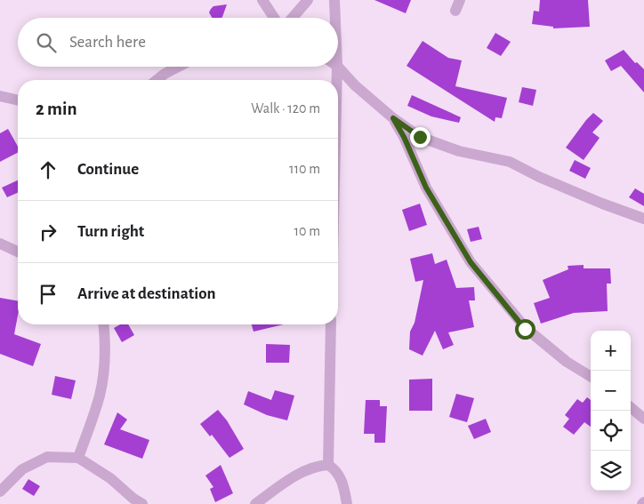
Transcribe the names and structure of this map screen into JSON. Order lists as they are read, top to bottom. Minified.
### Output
{"page":{"search":"Search here","heading":["2 min","Walk · 120 m"],"list":[["Continue","110 m"],["Turn right","10 m"],"Arrive at destination"],"map_buttons":["+","−"]}}
